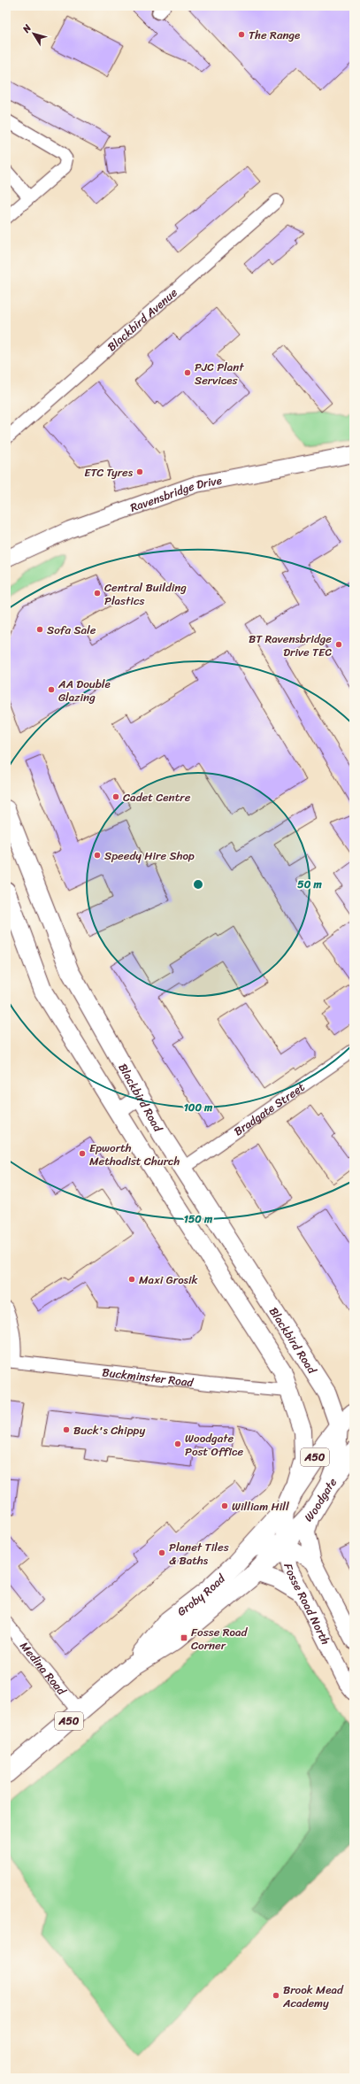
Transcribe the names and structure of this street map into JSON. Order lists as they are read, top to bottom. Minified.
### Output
{"streets":{"main road":["Blackbird Road","A50","Woodgate","Groby Road"],"street":["Blackbird Avenue","Ravensbridge Drive","Bradgate Street","Buckminster Road","Fosse Road North","Medina Road"]},"crossings":[["Blackbird Road","Bradgate Street"],["Blackbird Road","A50"],["Blackbird Road","Woodgate"],["A50","Groby Road"],["A50","Fosse Road North"],["Woodgate","Groby Road"],["Woodgate","Fosse Road North"],["Groby Road","Fosse Road North"],["Groby Road","Medina Road"]],"places":{"other":["The Range","PJC Plant Services","ETC Tyres","Central Building Plastics","Sofa Sale","BT Ravensbridge Drive TEC","AA Double Glazing","Cadet Centre","Speedy Hire Shop","Epworth Methodist Church","Maxi Grosik","Buck's Chippy","Woodgate Post Office","William Hill","Planet Tiles & Baths","Brook Mead Academy"],"transit":["Fosse Road Corner"]},"north":"top left","rings":["50 m","100 m","150 m"]}
